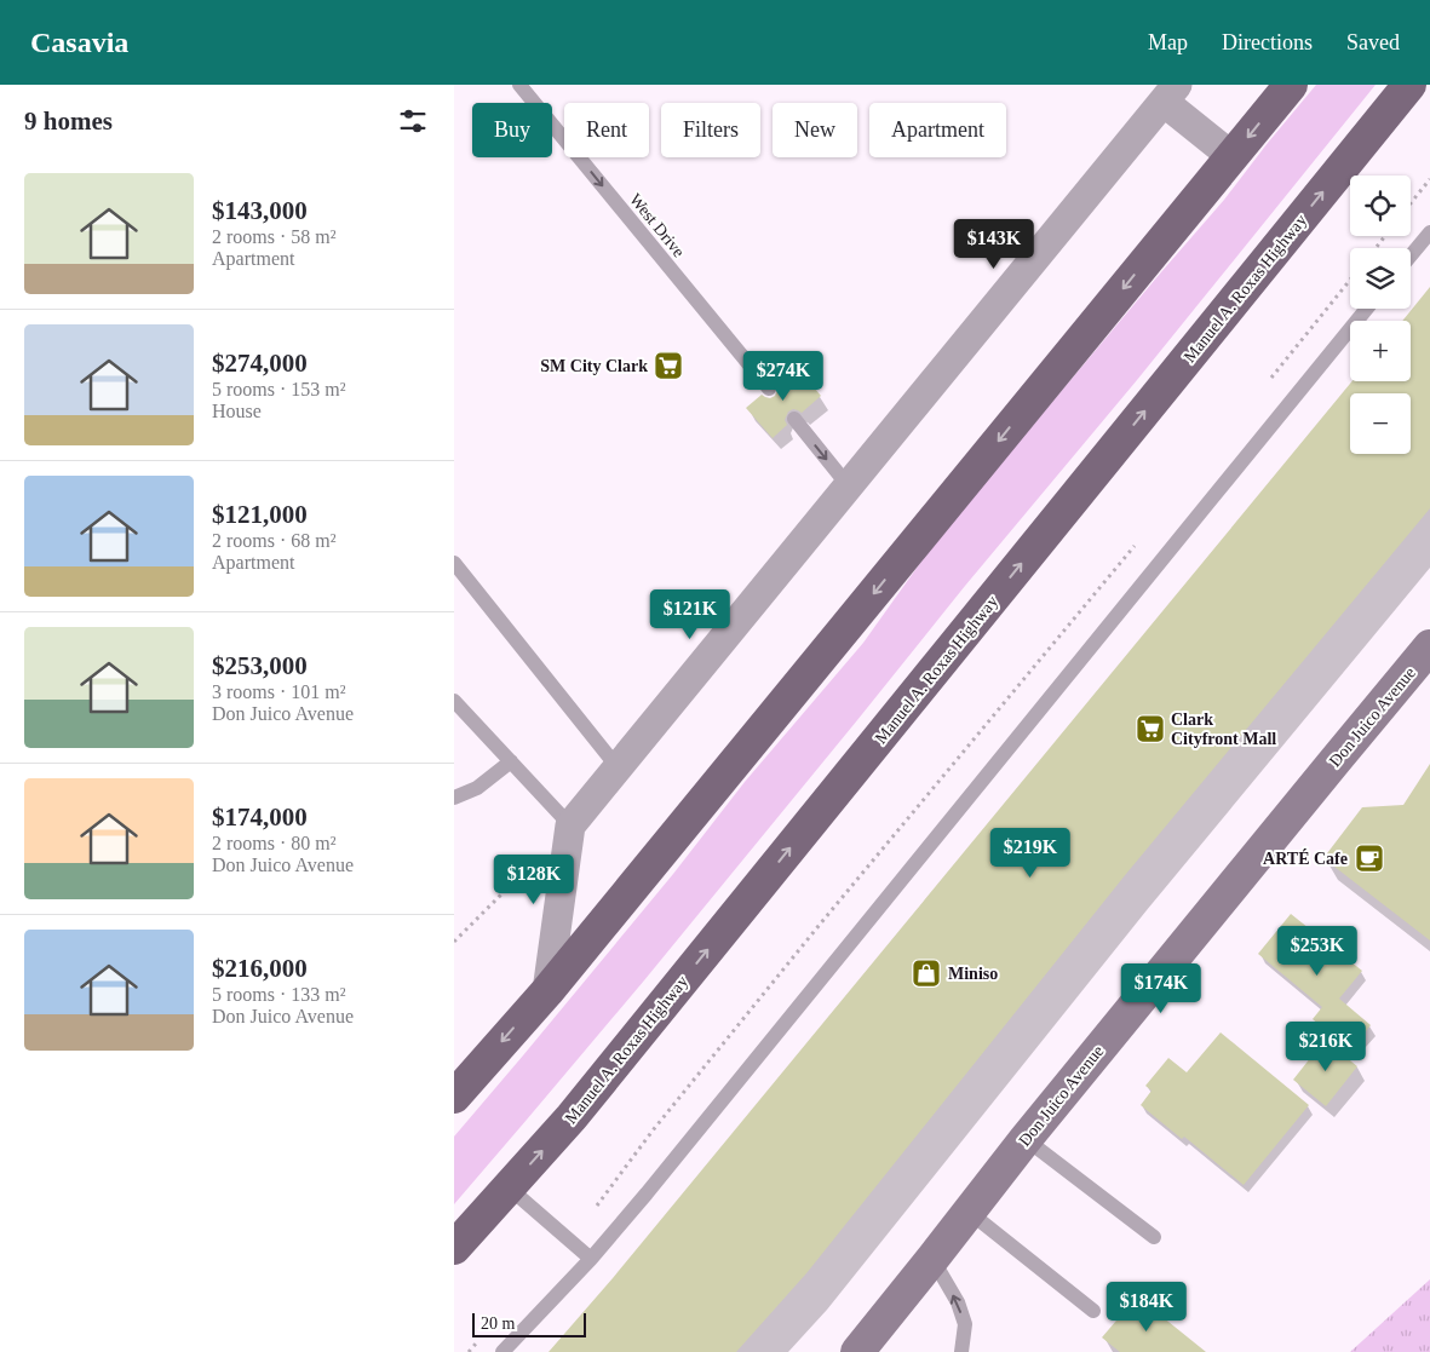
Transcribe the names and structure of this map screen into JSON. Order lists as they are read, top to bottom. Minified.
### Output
{"streets":{"main road":["Manuel A. Roxas Highway","Don Juico Avenue"],"lane":["West Drive"]},"one_way":["West Drive"],"places":{"supermarket":["SM City Clark","Clark Cityfront Mall"],"cafe":["ARTÉ Cafe"],"shop":["Miniso"]},"scale_bar":"20 m","page":{"header":"Casavia","nav":["Map","Directions","Saved"],"heading":"9 homes","chip":["Buy","Rent","Filters","New","Apartment"],"list":[{"name":"$143,000","note":"2 rooms · 58 m² · Apartment"},{"name":"$274,000","note":"5 rooms · 153 m² · House"},{"name":"$121,000","note":"2 rooms · 68 m² · Apartment"},{"name":"$253,000","note":"3 rooms · 101 m² · Don Juico Avenue"},{"name":"$174,000","note":"2 rooms · 80 m² · Don Juico Avenue"},{"name":"$216,000","note":"5 rooms · 133 m² · Don Juico Avenue"}],"map_buttons":["+","−"],"price":["$143K","$274K","$121K","$219K","$128K","$253K","$174K","$216K","$184K"],"scale":"20 m"}}
